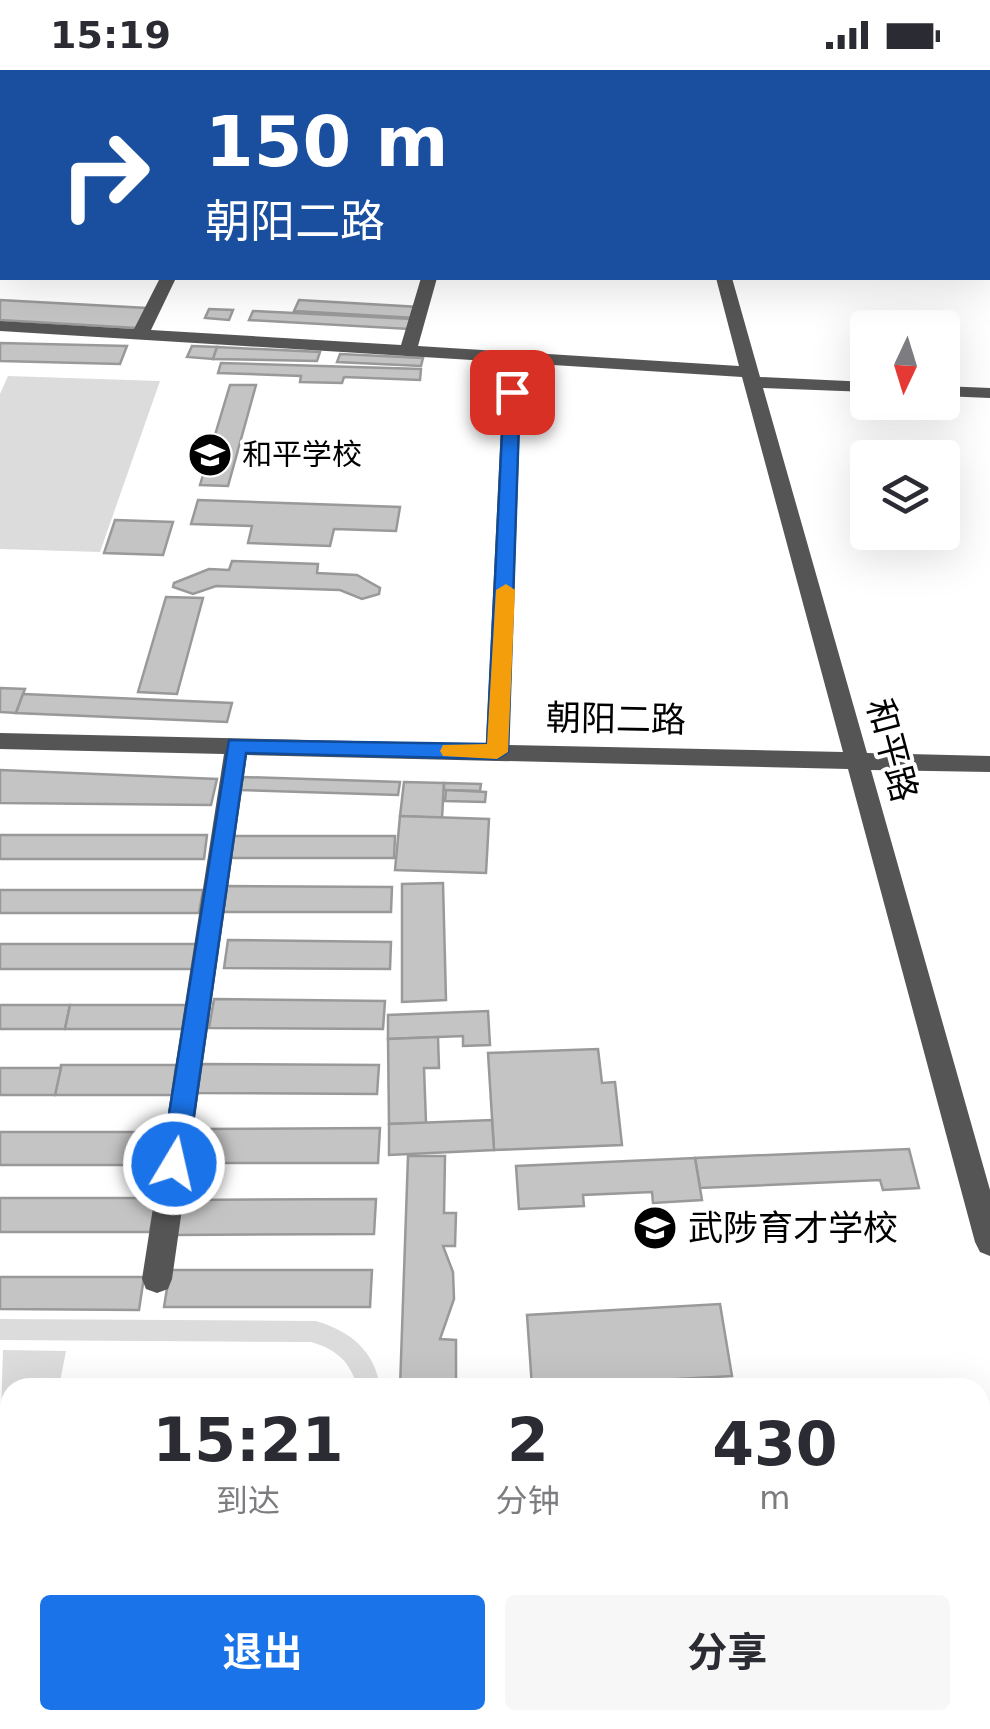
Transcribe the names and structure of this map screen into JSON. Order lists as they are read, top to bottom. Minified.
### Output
{"streets":{"street":["朝阳二路","和平路"]},"crossings":[["朝阳二路","和平路"]],"places":{"school or university":["和平学校","武陟育才学校"]},"north":"bottom","page":{"status":"15:19","turn":["150 m","朝阳二路"],"eta":["15:21","到达","2","分钟","430","m"],"buttons":["退出","分享"]}}
